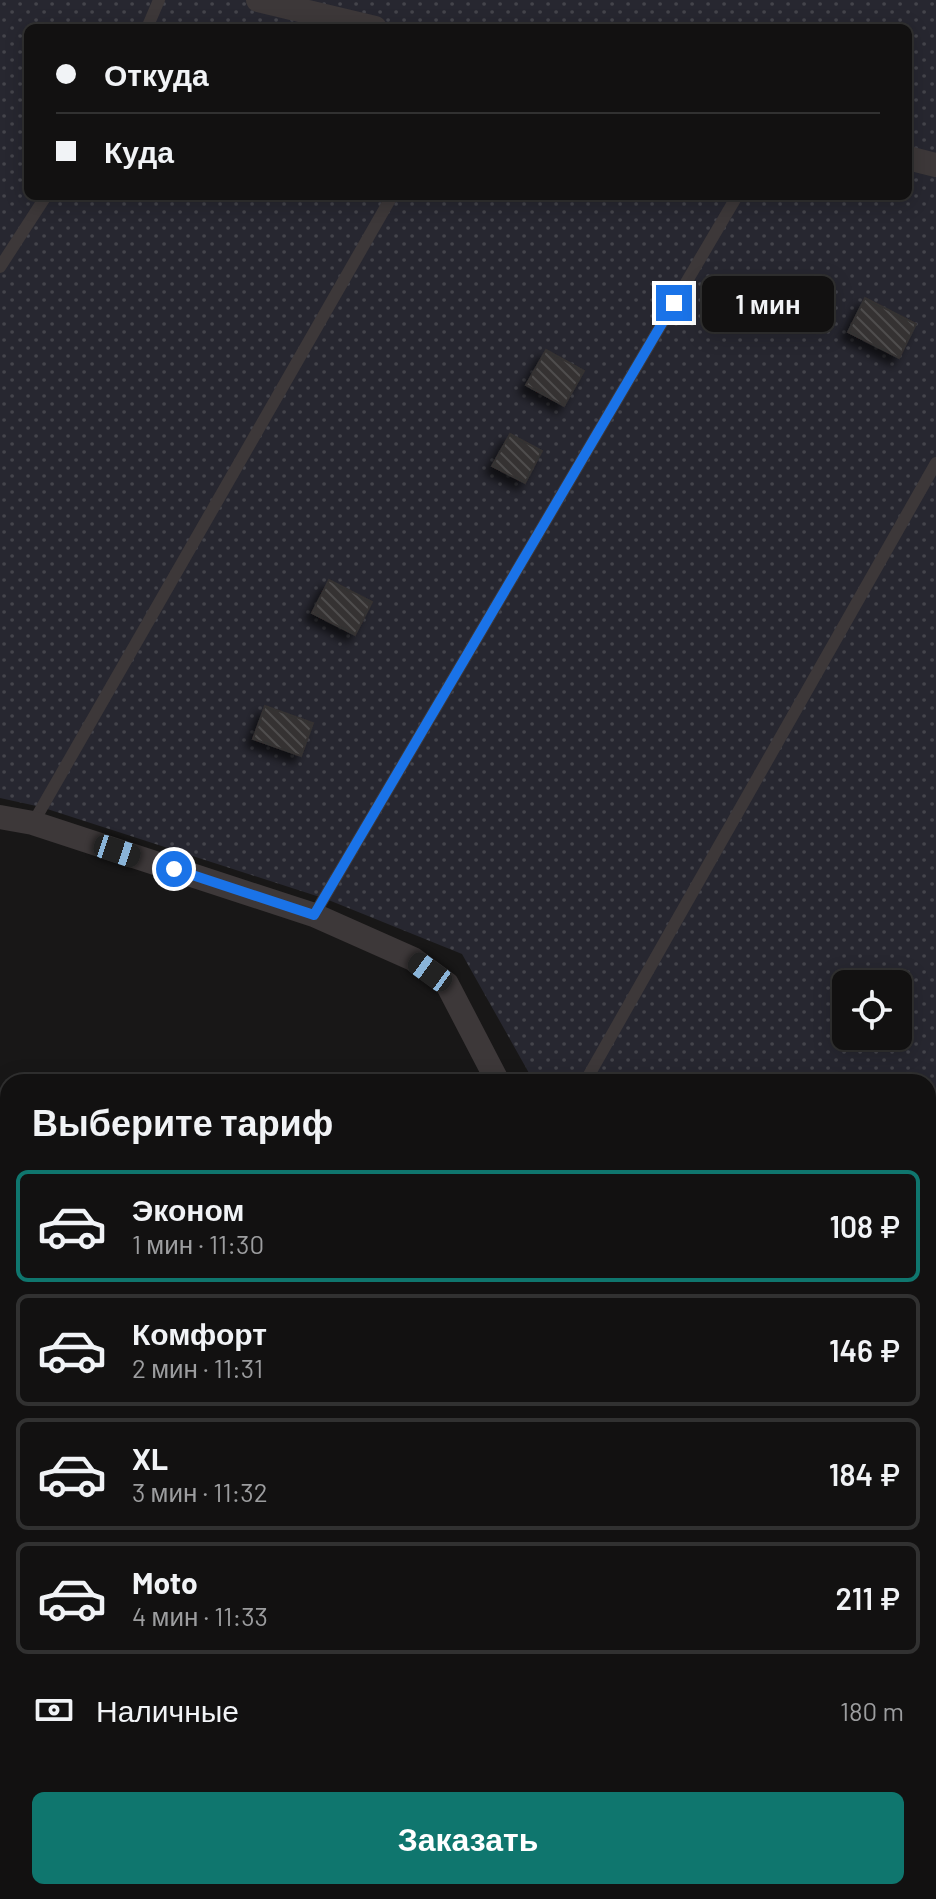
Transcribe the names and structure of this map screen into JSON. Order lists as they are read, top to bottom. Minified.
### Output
{"page":{"banner":["Откуда","Куда"],"bubble":"1 мин","heading":"Выберите тариф","list":[{"name":"Эконом","note":"1 мин · 11:30","value":"108 ₽"},{"name":"Комфорт","note":"2 мин · 11:31","value":"146 ₽"},{"name":"XL","note":"3 мин · 11:32","value":"184 ₽"},{"name":"Moto","note":"4 мин · 11:33","value":"211 ₽"}],"pay":["Наличные","180 m"],"buttons":"Заказать"}}
